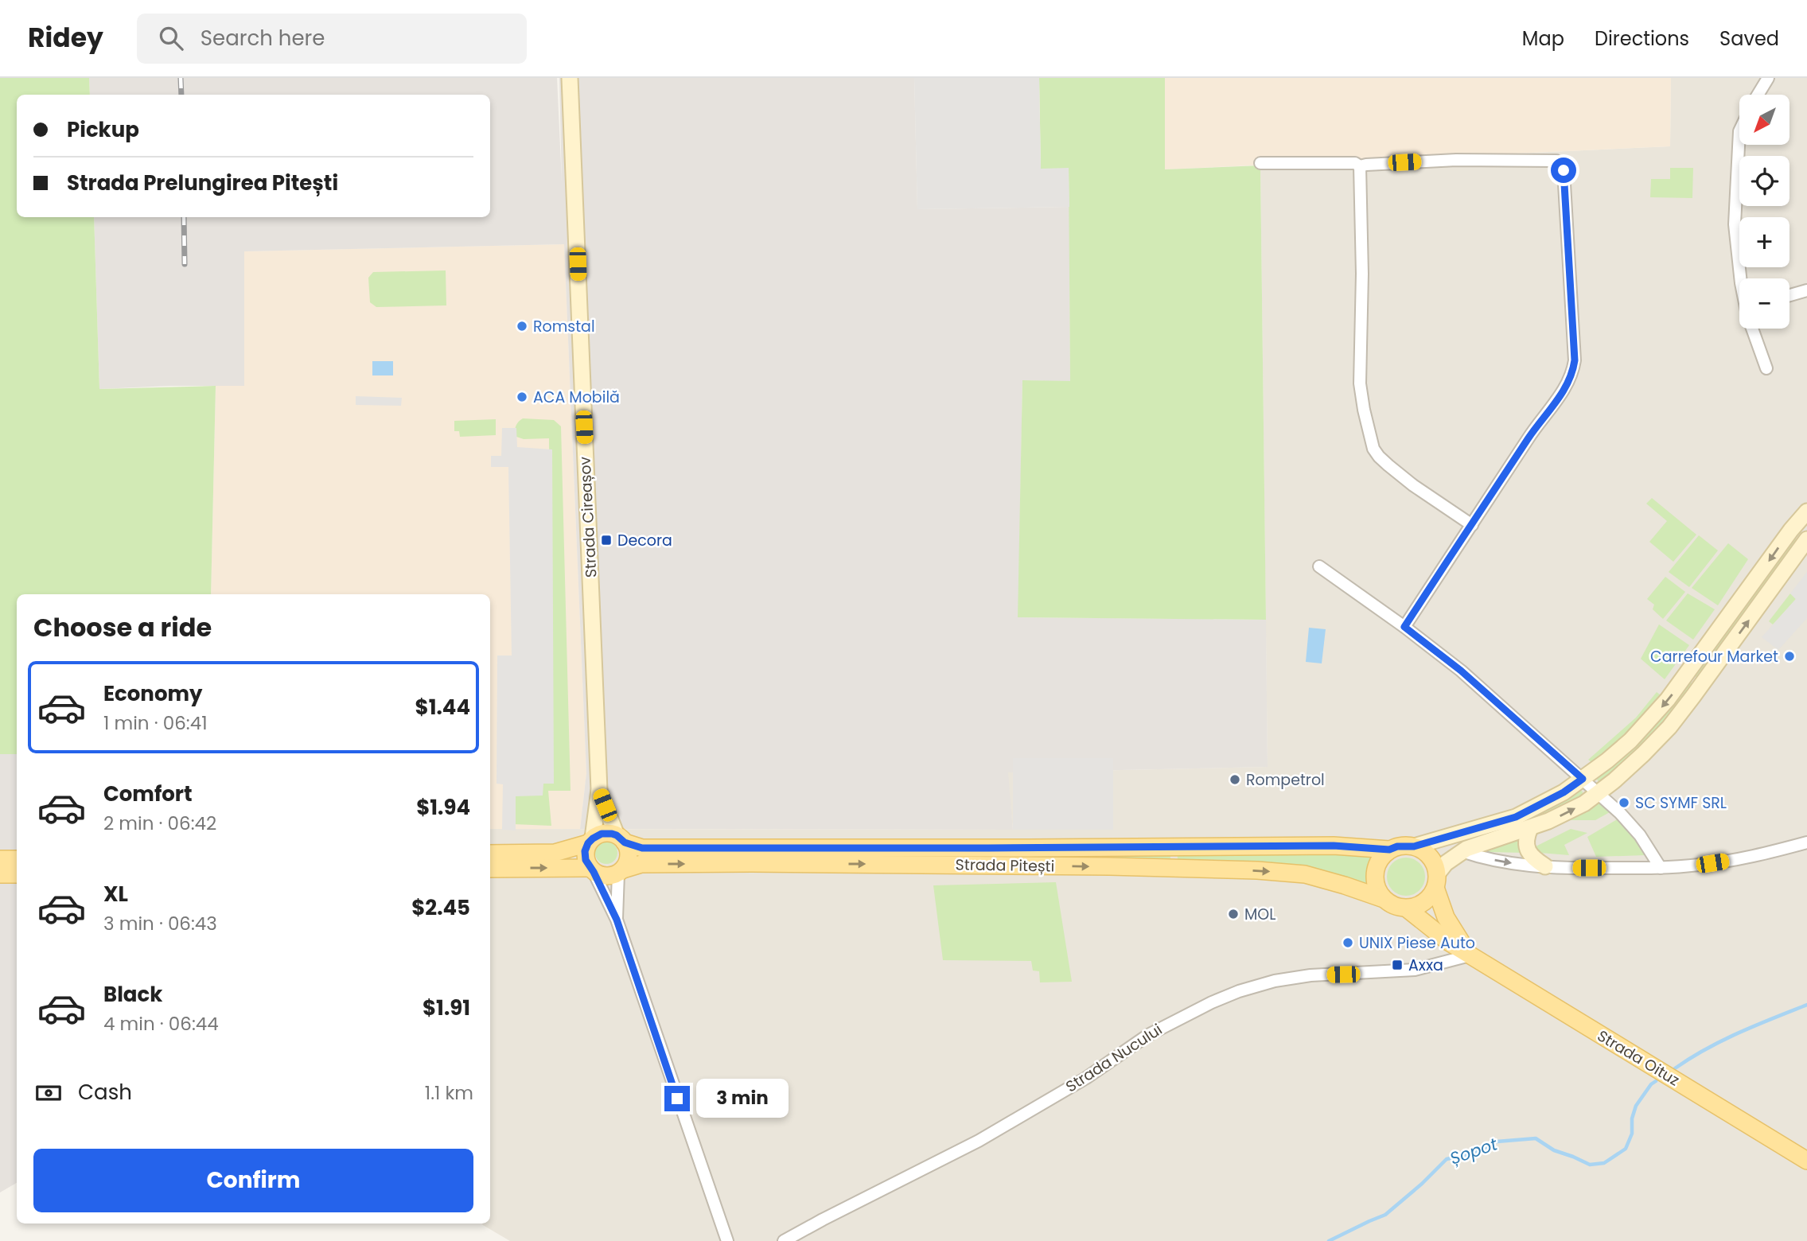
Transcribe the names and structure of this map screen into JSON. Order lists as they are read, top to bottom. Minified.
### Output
{"streets":{"main road":["Strada Pitești","Strada Oituz"],"street":["Strada Cireașov","Strada Nucului"]},"crossings":[["Strada Cireașov","Strada Pitești"],["Strada Pitești","Strada Oituz"],["Strada Nucului","Strada Oituz"]],"water":["Șopot"],"places":{"other":["Romstal","ACA Mobilă","Carrefour Market","Rompetrol","SC SYMF SRL","MOL","UNIX Piese Auto"],"transit":["Decora","Axxa"]},"north":"bottom left","page":{"header":"Ridey","search":"Search here","nav":["Map","Directions","Saved"],"map_buttons":["+","−"],"banner":["Pickup","Strada Prelungirea Pitești"],"heading":"Choose a ride","list":[{"name":"Economy","note":"1 min · 06:41","value":"$1.44"},{"name":"Comfort","note":"2 min · 06:42","value":"$1.94"},{"name":"XL","note":"3 min · 06:43","value":"$2.45"},{"name":"Black","note":"4 min · 06:44","value":"$1.91"}],"pay":["Cash","1.1 km"],"bubble":"3 min","buttons":"Confirm"}}
